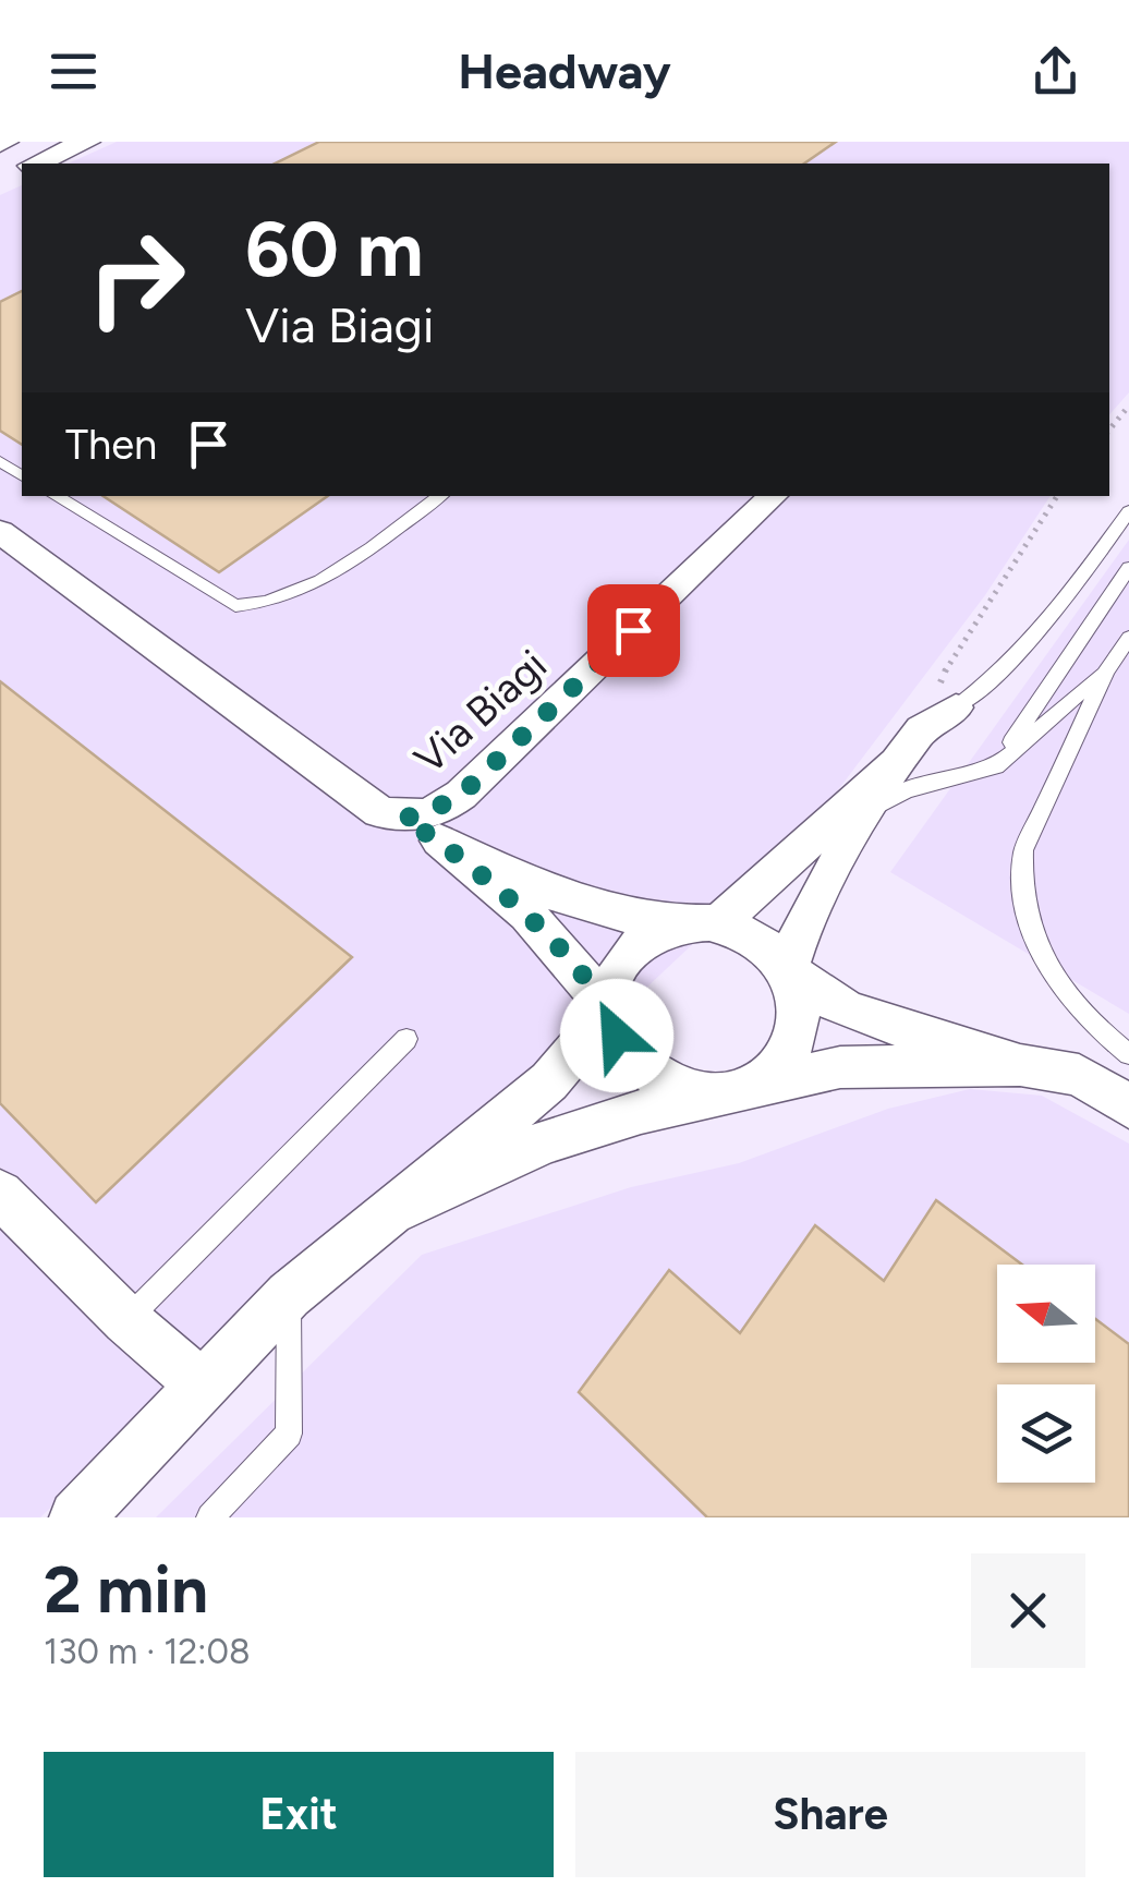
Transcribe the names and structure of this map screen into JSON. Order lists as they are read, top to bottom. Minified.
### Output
{"streets":{"street":["Via Biagi"]},"north":"left","page":{"header":"Headway","turn":["60 m","Via Biagi"],"then":"Then","heading":["2 min","130 m · 12:08"],"buttons":["Exit","Share"]}}
